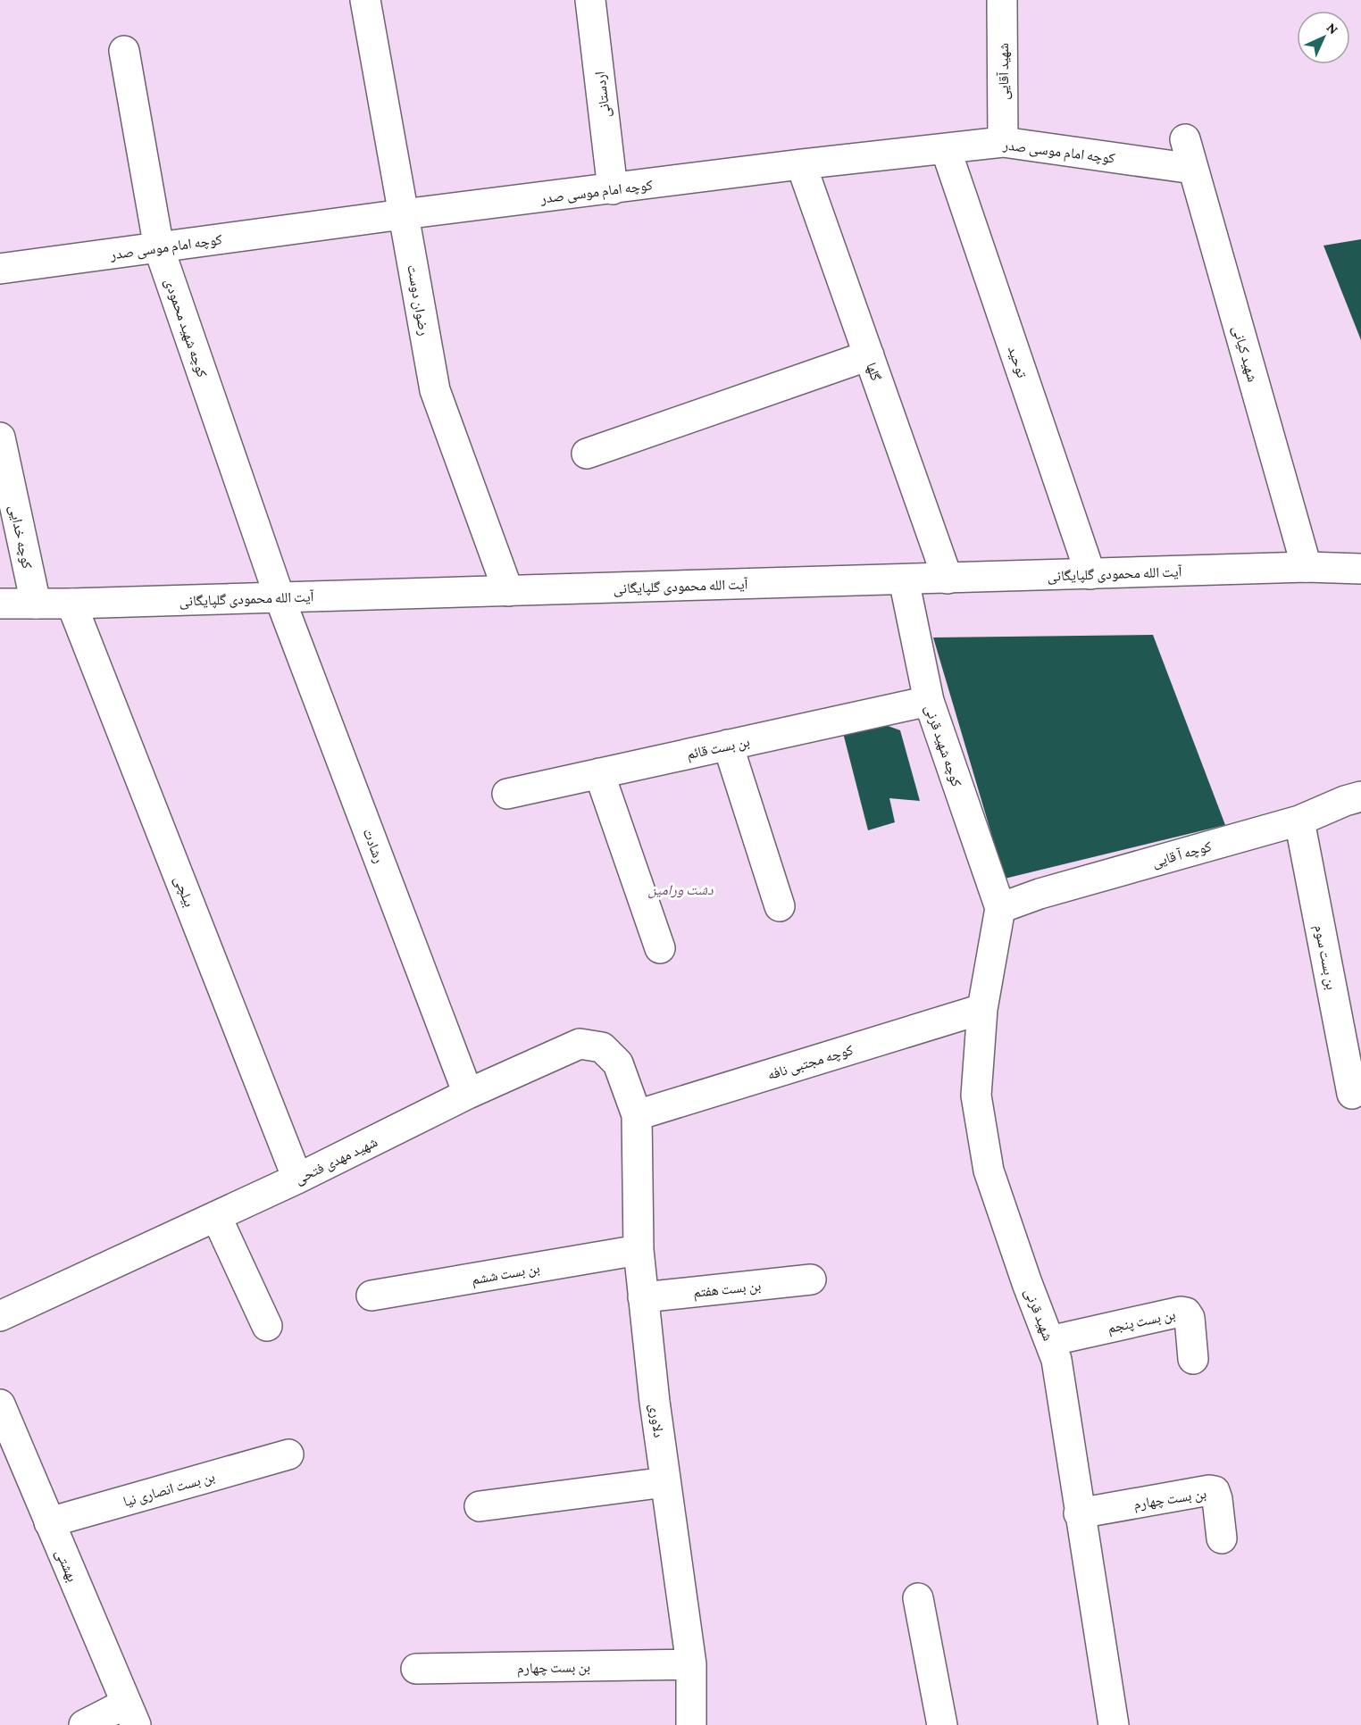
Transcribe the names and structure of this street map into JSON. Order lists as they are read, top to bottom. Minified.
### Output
{"streets":{"street":["شهید آقایی","اردستانی","کوچه امام موسی صدر","رضوان دوست","کوچه شهید محمودی","شهید کیانی","توحید","گلها","کوچه خدایی","آیت الله محمودی گلپایگانی","کوچه شهید قرنی","بن بست قائم","رشادت","کوچه آ قایی","بیلچی","بن بست سوم","کوچه مجتبی نافه","شهید مهدی فتحی","بن بست ششم","بن بست هفتم","شهید قرنی","بن بست پنجم","دلاوری","بن بست انصاری نیا","بن بست چهارم","بهشتی"]},"crossings":[["شهید آقایی","کوچه امام موسی صدر"],["اردستانی","کوچه امام موسی صدر"],["کوچه امام موسی صدر","رضوان دوست"],["کوچه امام موسی صدر","کوچه شهید محمودی"],["کوچه امام موسی صدر","شهید کیانی"],["کوچه امام موسی صدر","توحید"],["کوچه امام موسی صدر","گلها"],["رضوان دوست","آیت الله محمودی گلپایگانی"],["کوچه شهید محمودی","آیت الله محمودی گلپایگانی"],["کوچه شهید محمودی","رشادت"],["شهید کیانی","آیت الله محمودی گلپایگانی"],["توحید","آیت الله محمودی گلپایگانی"],["گلها","آیت الله محمودی گلپایگانی"],["کوچه خدایی","آیت الله محمودی گلپایگانی"],["آیت الله محمودی گلپایگانی","کوچه شهید قرنی"],["آیت الله محمودی گلپایگانی","رشادت"],["آیت الله محمودی گلپایگانی","بیلچی"],["کوچه شهید قرنی","بن بست قائم"],["کوچه شهید قرنی","کوچه آ قایی"],["کوچه شهید قرنی","شهید قرنی"],["رشادت","شهید مهدی فتحی"],["کوچه آ قایی","بن بست سوم"],["کوچه آ قایی","شهید قرنی"],["بیلچی","شهید مهدی فتحی"],["کوچه مجتبی نافه","شهید مهدی فتحی"],["کوچه مجتبی نافه","شهید قرنی"],["کوچه مجتبی نافه","دلاوری"],["شهید مهدی فتحی","دلاوری"],["بن بست ششم","دلاوری"],["بن بست هفتم","دلاوری"],["شهید قرنی","بن بست پنجم"],["شهید قرنی","بن بست چهارم"],["دلاوری","بن بست چهارم"],["بن بست انصاری نیا","بهشتی"]],"parks":["دشت ورامین"],"north":"top right"}
